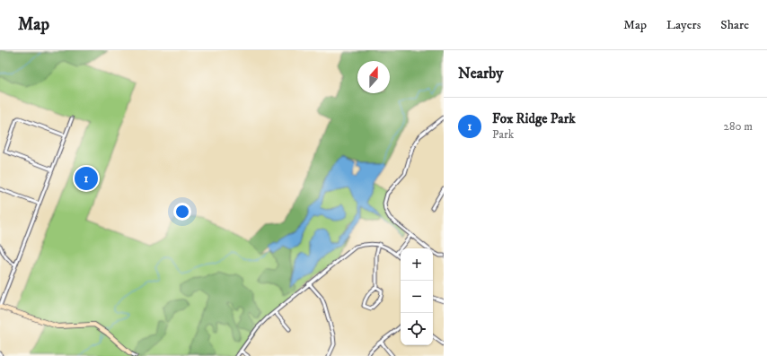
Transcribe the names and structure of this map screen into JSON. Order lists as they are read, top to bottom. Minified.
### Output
{"north":"top","page":{"header":"Map","nav":["Map","Layers","Share"],"heading":"Nearby","list":[{"mark":"1","name":"Fox Ridge Park","note":"Park","value":"280 m"}],"pins":"1","map_buttons":["+","−"]}}
